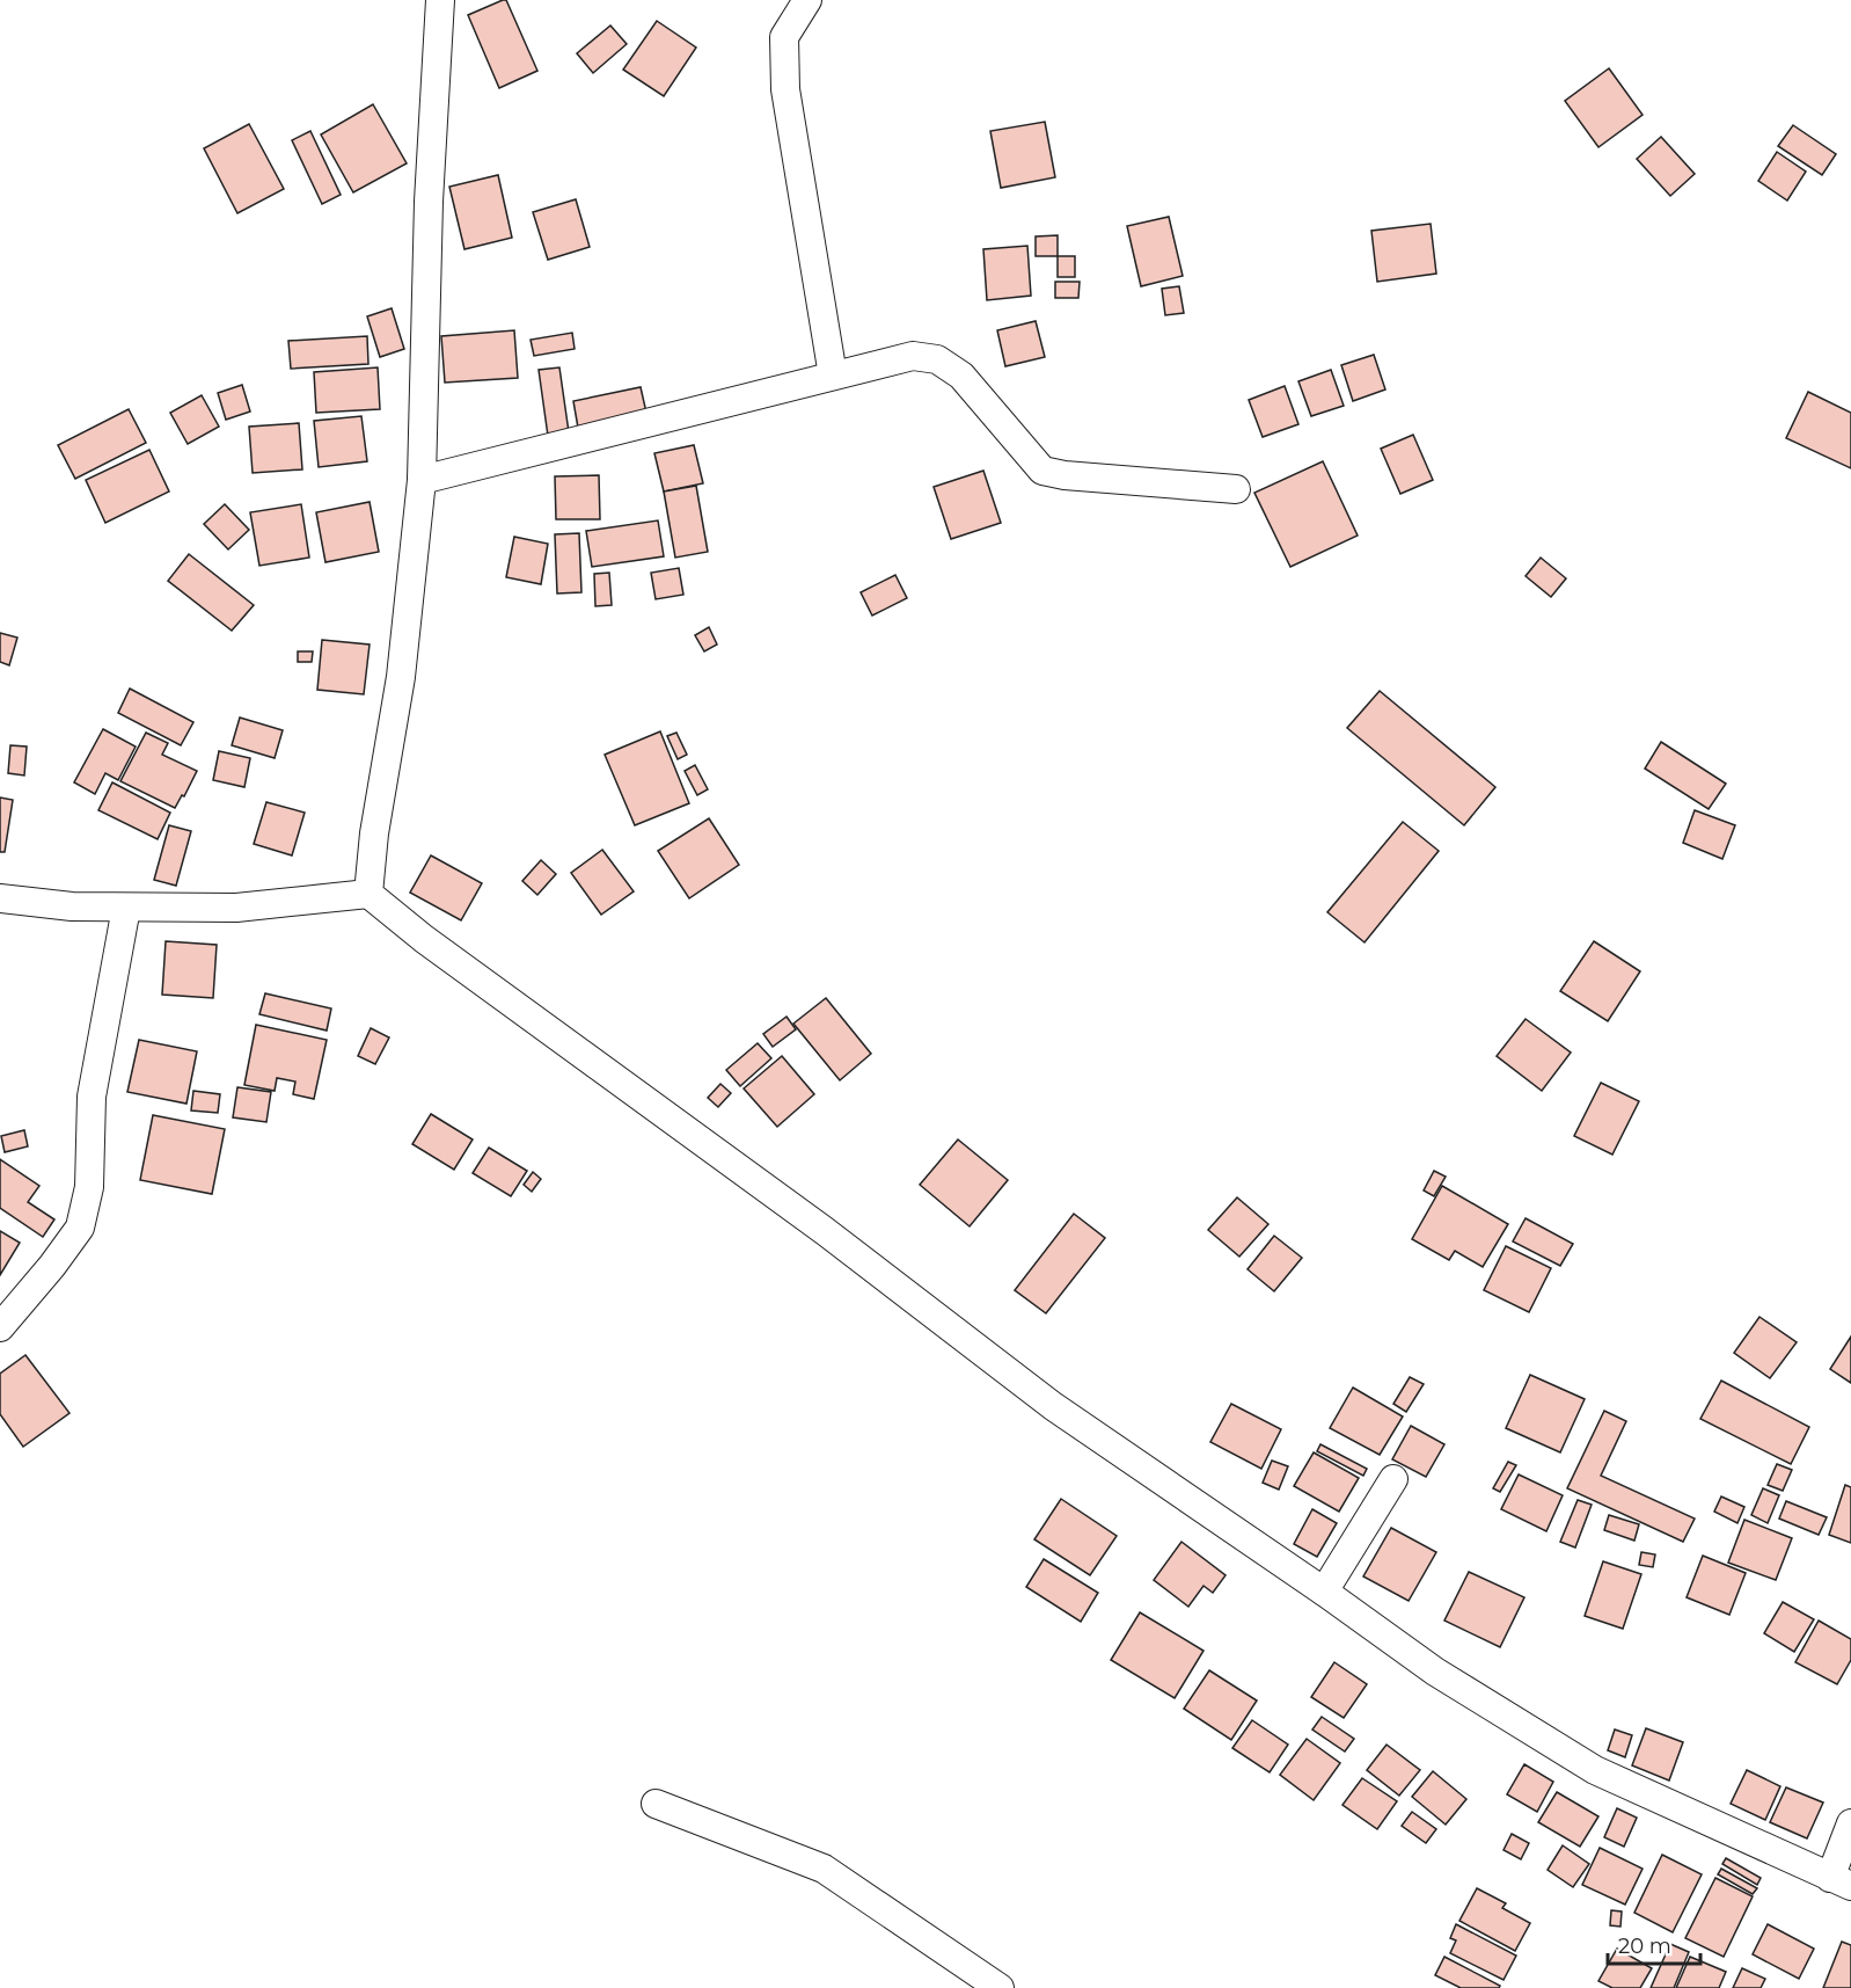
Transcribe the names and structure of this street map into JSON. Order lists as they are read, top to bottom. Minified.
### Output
{"scale_bar":"20 m"}
